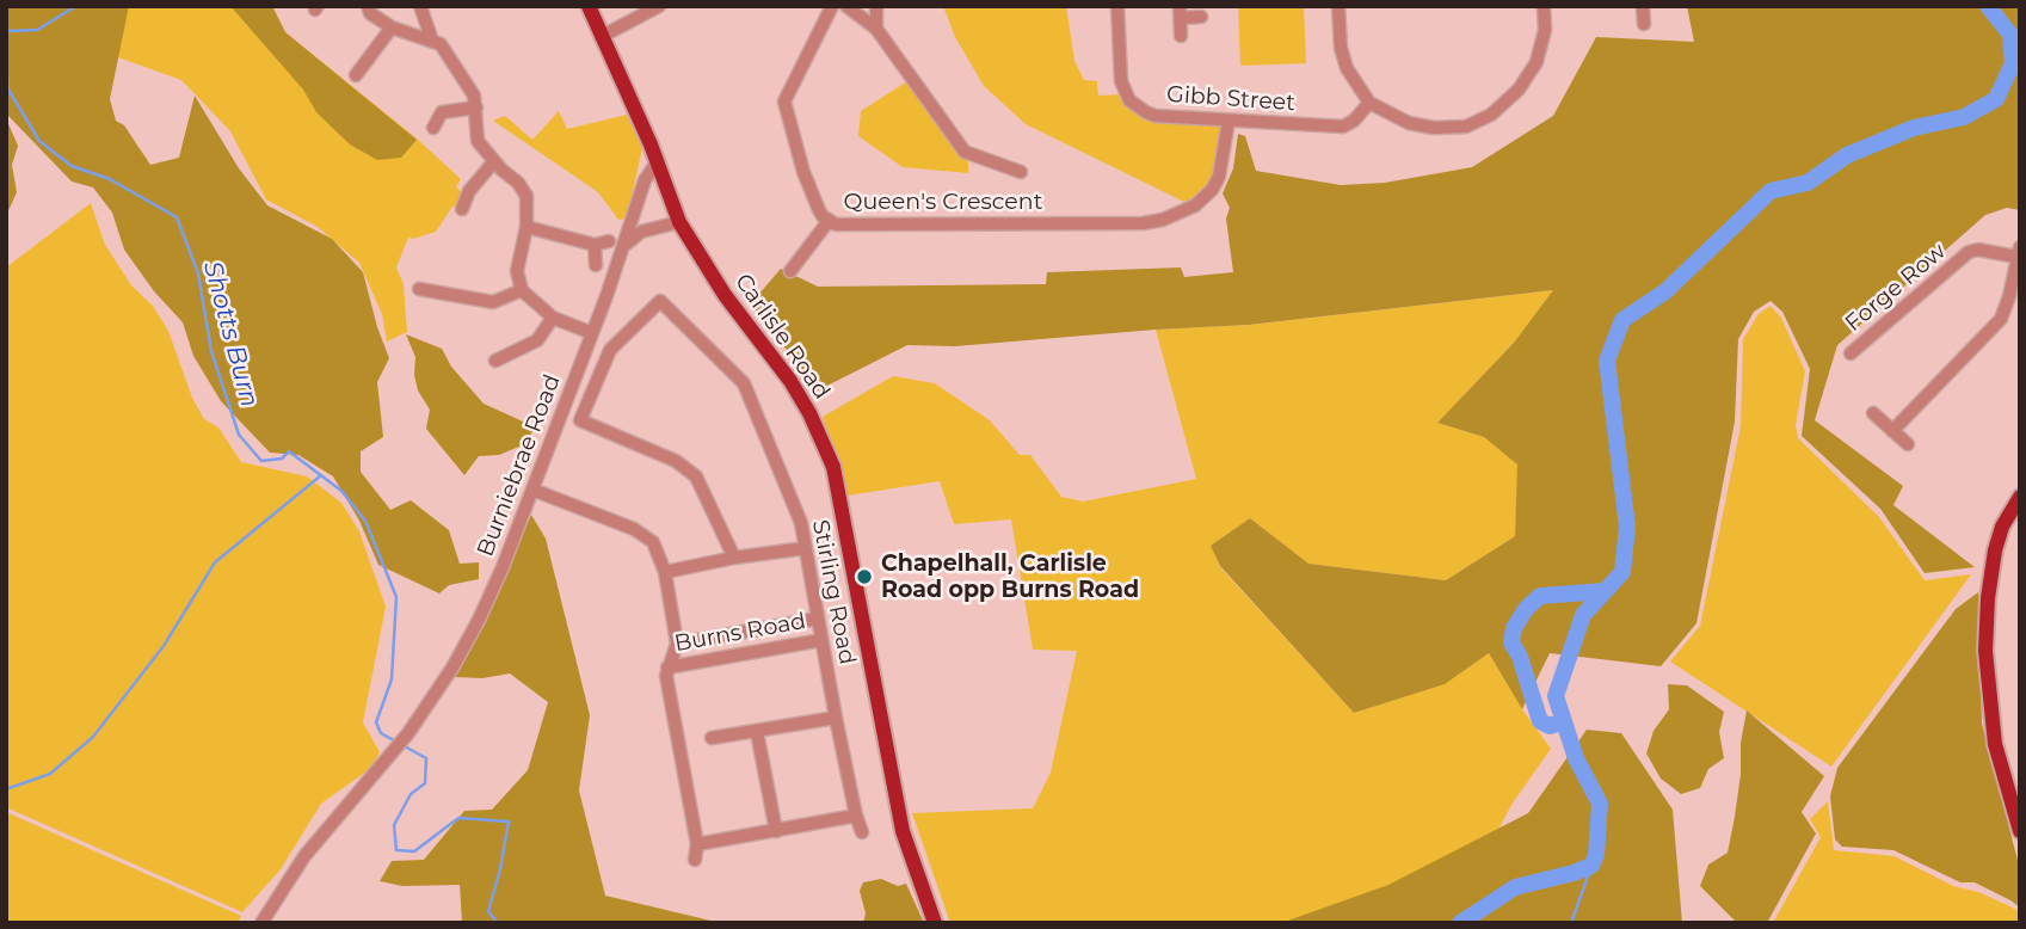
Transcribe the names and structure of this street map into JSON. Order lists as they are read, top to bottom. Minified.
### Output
{"streets":{"main road":["Carlisle Road"],"street":["Gibb Street","Queen's Crescent","Forge Row","Burniebrae Road","Stirling Road","Burns Road"]},"crossings":[["Gibb Street","Queen's Crescent"],["Carlisle Road","Burniebrae Road"],["Stirling Road","Burns Road"]],"water":["Shotts Burn"],"places":["Chapelhall, Carlisle Road opp Burns Road"]}
